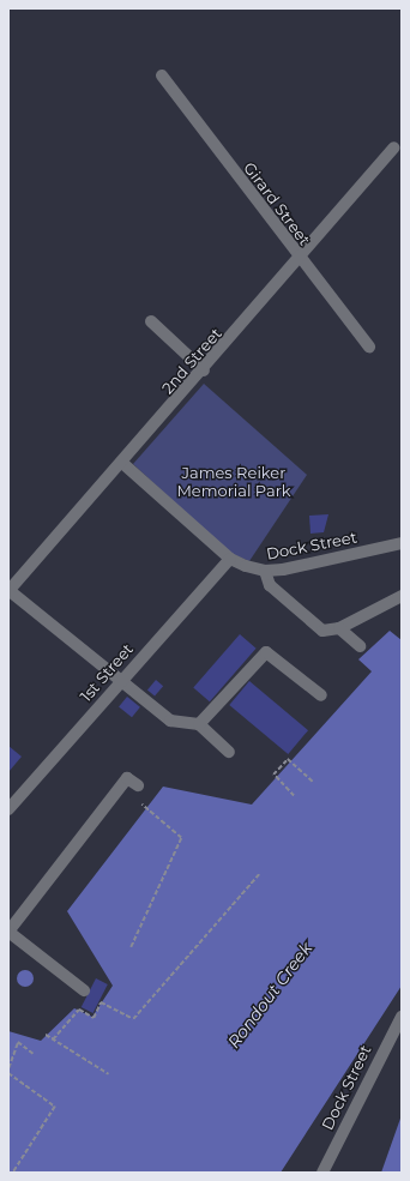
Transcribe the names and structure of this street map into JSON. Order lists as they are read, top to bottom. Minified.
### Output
{"streets":{"street":["Girard Street","2nd Street","Dock Street","1st Street"]},"crossings":[["Girard Street","2nd Street"],["Dock Street","1st Street"]],"water":["Rondout Creek"],"parks":["James Reiker Memorial Park"]}
